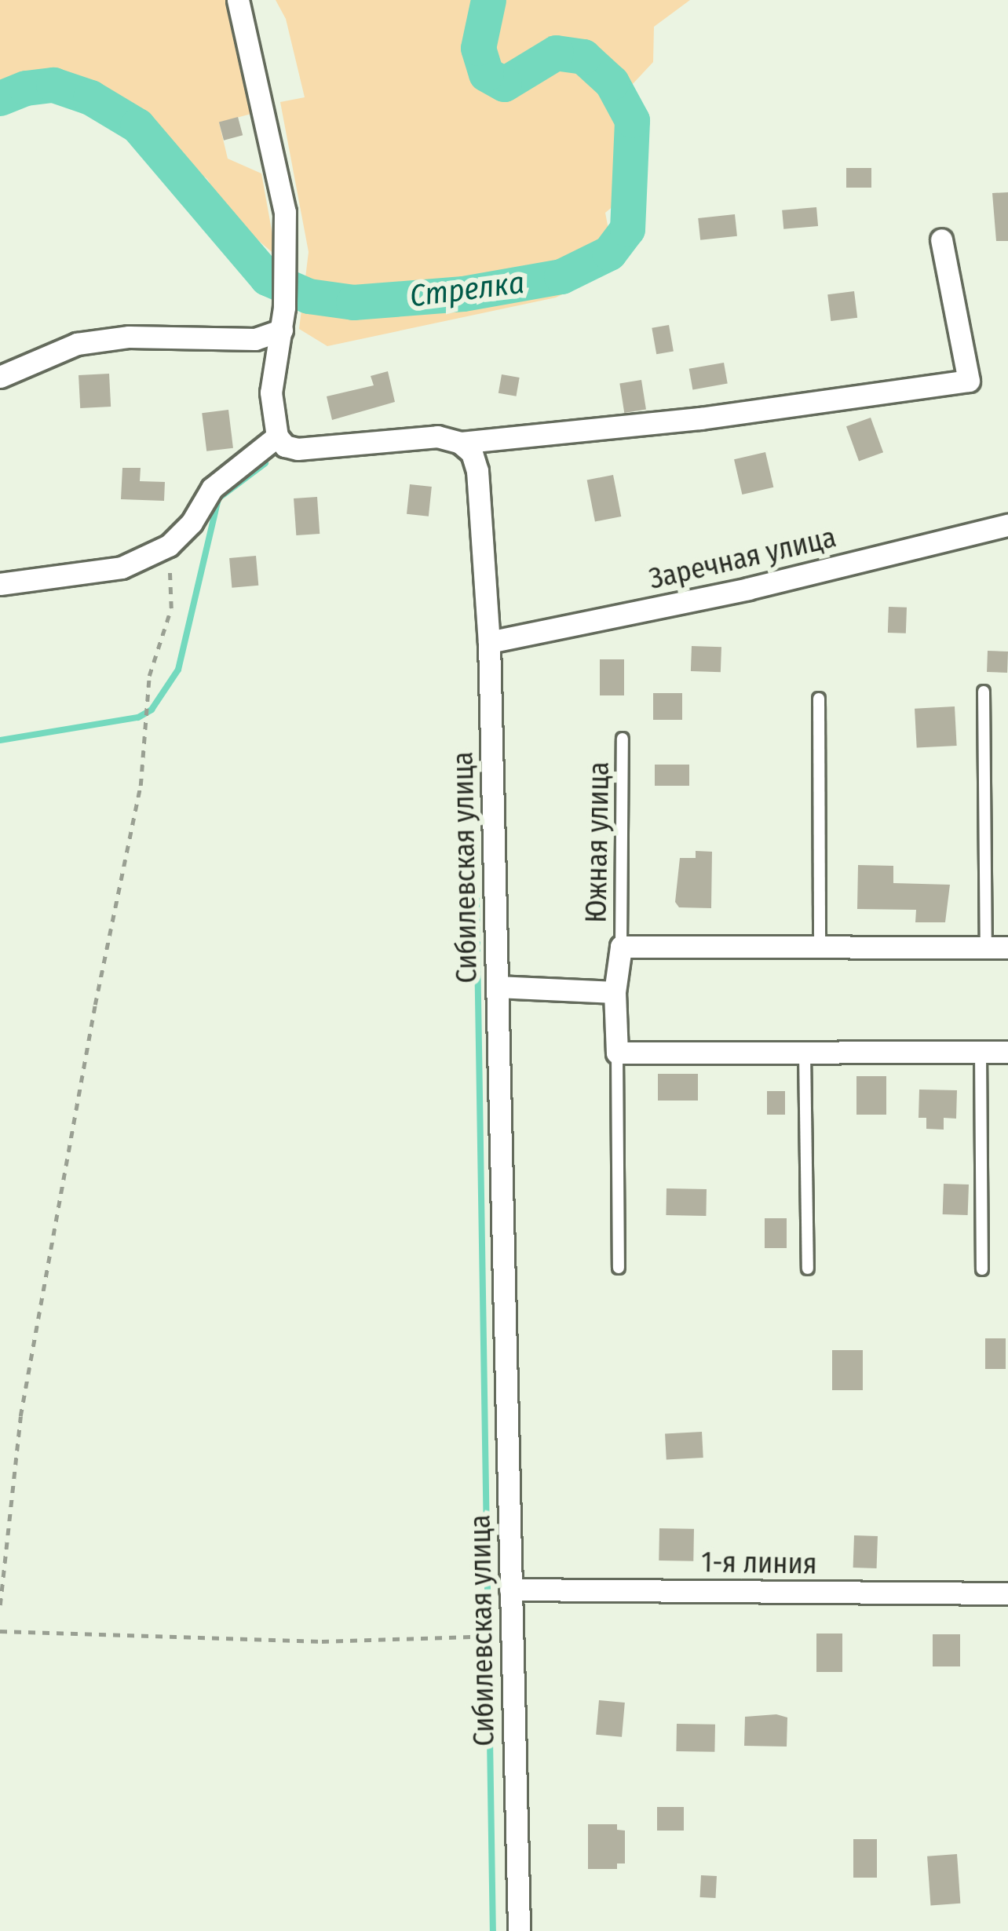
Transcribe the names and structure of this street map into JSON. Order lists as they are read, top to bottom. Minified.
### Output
{"streets":{"street":["Заречная улица","Сибилевская улица","1-я линия"],"lane":["Южная улица"]},"crossings":[["Заречная улица","Сибилевская улица"],["Сибилевская улица","1-я линия"]],"water":["Стрелка"]}
